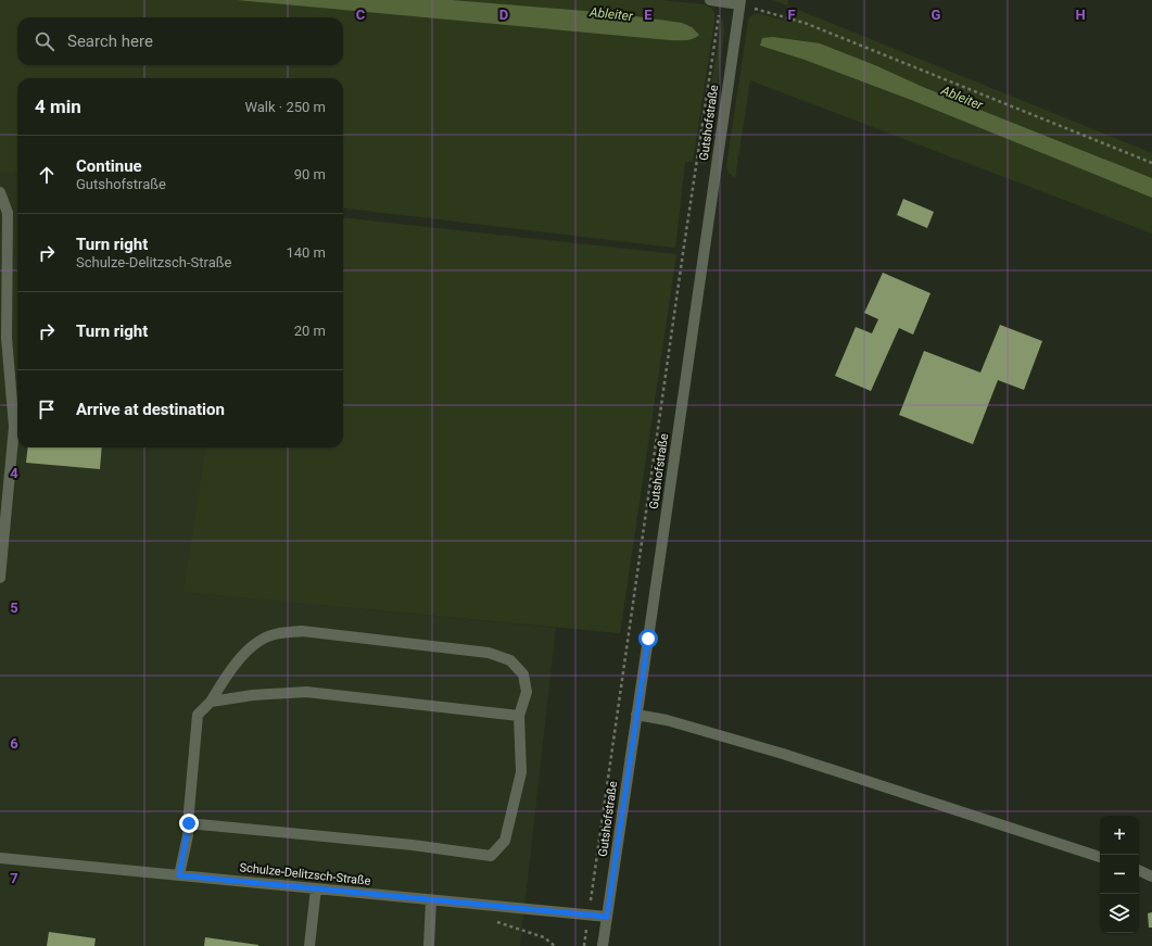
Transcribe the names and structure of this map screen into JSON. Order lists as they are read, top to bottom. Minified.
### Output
{"streets":{"street":["Gutshofstraße","Schulze-Delitzsch-Straße"]},"crossings":[["Gutshofstraße","Schulze-Delitzsch-Straße"]],"water":["Ableiter"],"page":{"search":"Search here","heading":["4 min","Walk · 250 m"],"list":[["Continue","Gutshofstraße","90 m"],["Turn right","Schulze-Delitzsch-Straße","140 m"],["Turn right","20 m"],"Arrive at destination"],"map_buttons":["+","−"]},"grid":{"columns":["C","D","E","F","G","H"],"rows":["4","5","6","7"]}}
